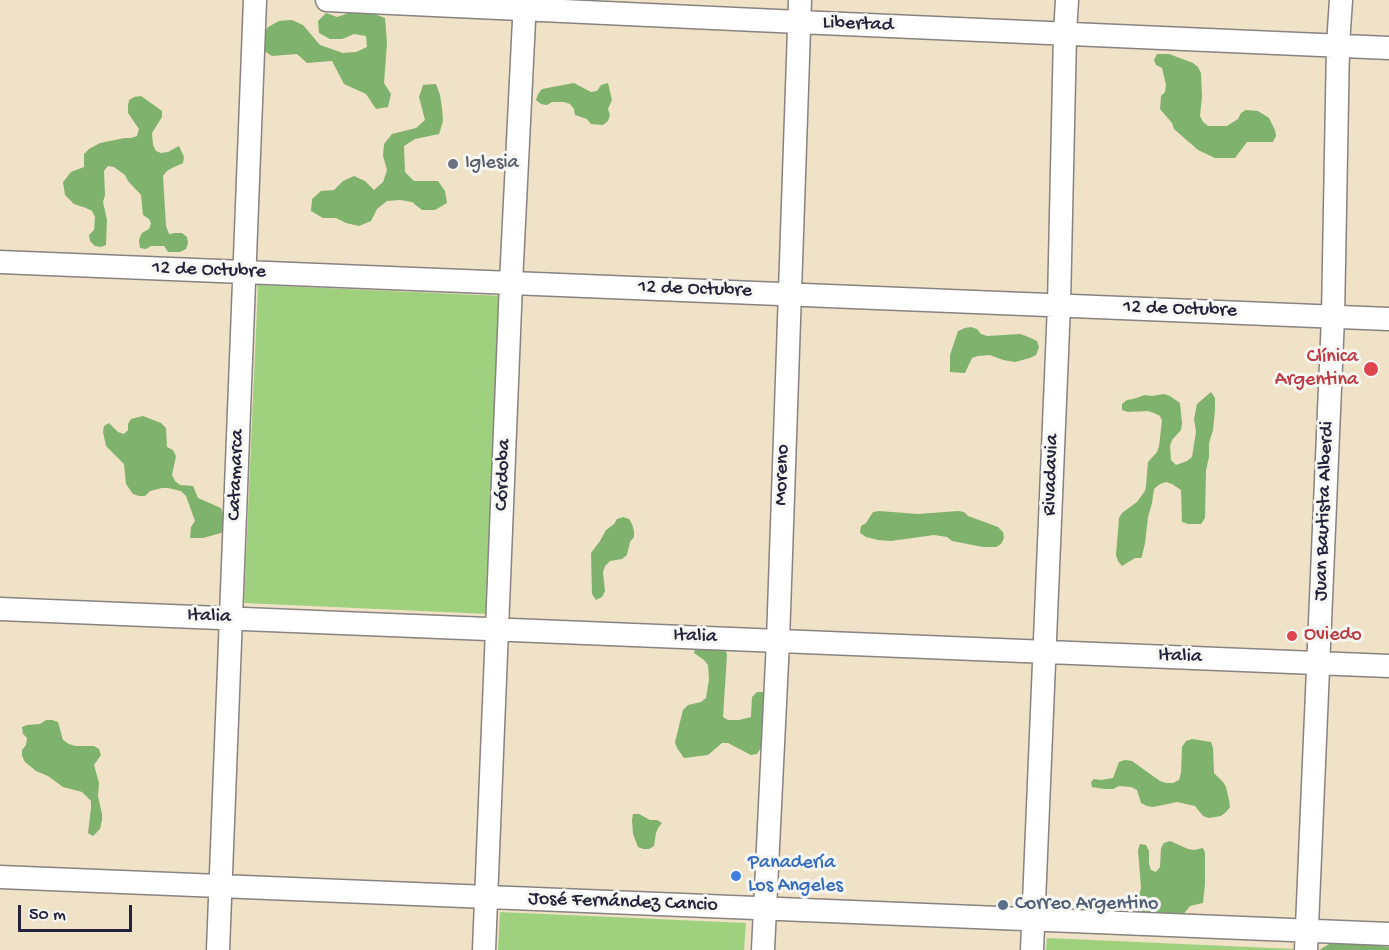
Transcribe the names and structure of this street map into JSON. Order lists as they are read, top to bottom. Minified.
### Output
{"streets":{"street":["Libertad","12 de Octubre","Catamarca","Córdoba","Moreno","Rivadavia","Juan Bautista Alberdi","Italia","José Fernández Cancio"]},"crossings":[["Libertad","Córdoba"],["Libertad","Moreno"],["Libertad","Rivadavia"],["Libertad","Juan Bautista Alberdi"],["12 de Octubre","Catamarca"],["12 de Octubre","Córdoba"],["12 de Octubre","Moreno"],["12 de Octubre","Rivadavia"],["12 de Octubre","Juan Bautista Alberdi"],["Catamarca","Italia"],["Catamarca","José Fernández Cancio"],["Córdoba","Italia"],["Córdoba","José Fernández Cancio"],["Moreno","Italia"],["Moreno","José Fernández Cancio"],["Rivadavia","Italia"],["Rivadavia","José Fernández Cancio"],["Juan Bautista Alberdi","Italia"],["Juan Bautista Alberdi","José Fernández Cancio"]],"places":["Iglesia","Clínica Argentina","Oviedo","Panadería Los Angeles","Correo Argentino"],"scale_bar":"50 m"}
